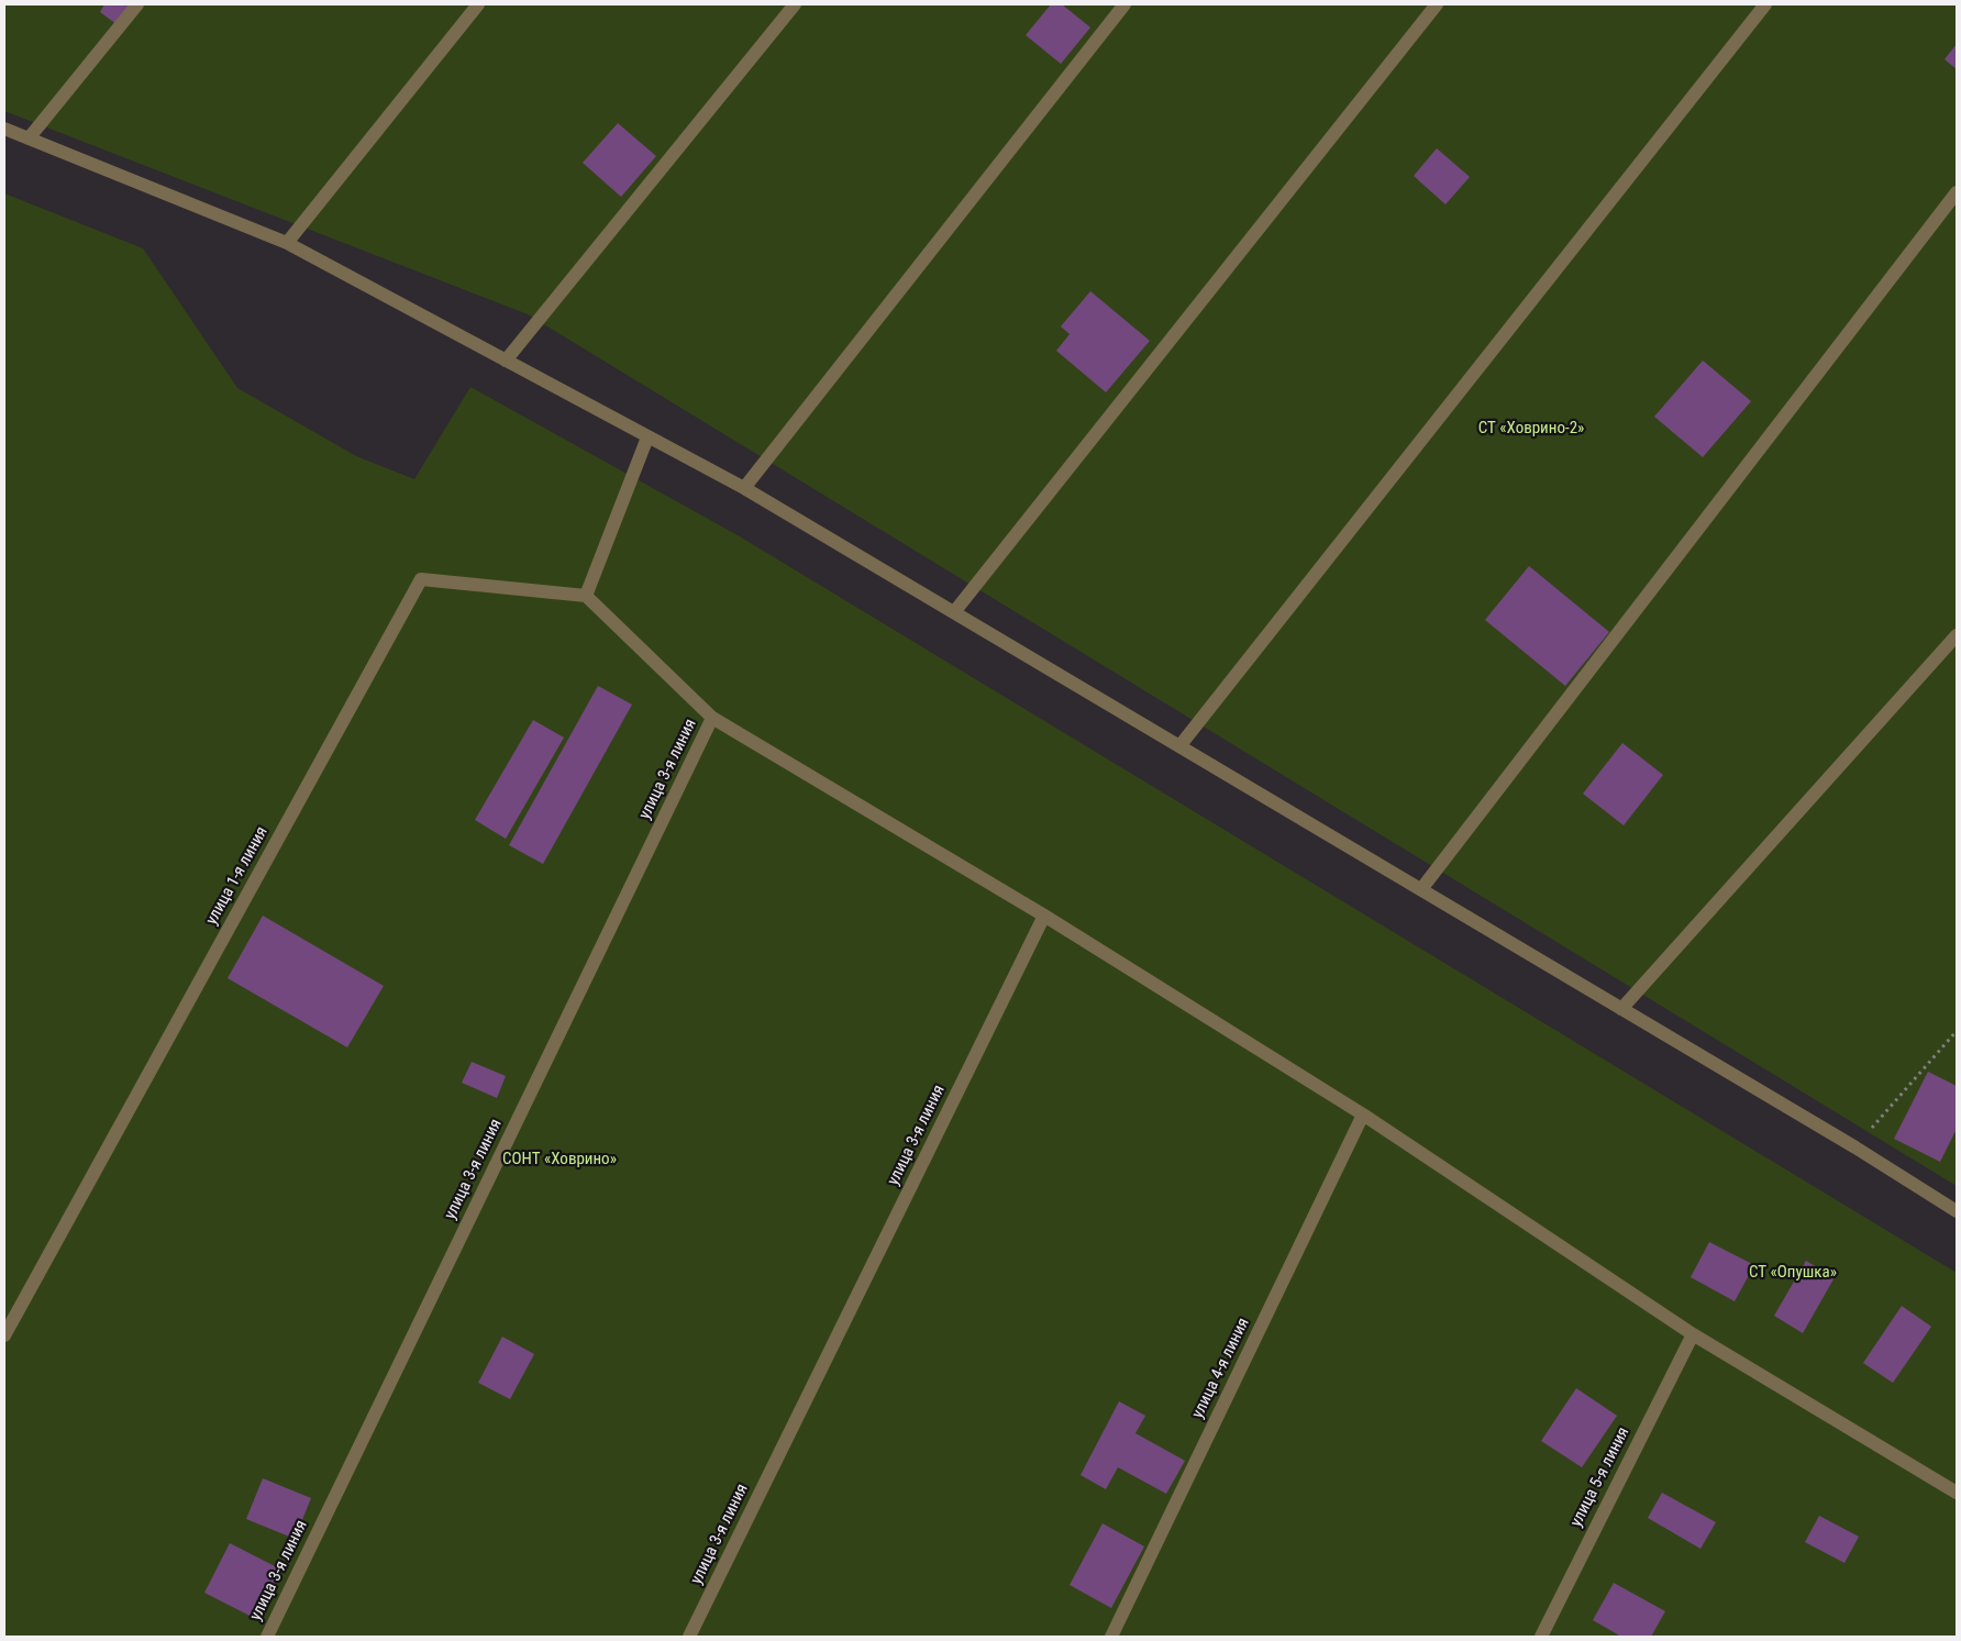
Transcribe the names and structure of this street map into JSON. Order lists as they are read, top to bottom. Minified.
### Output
{"streets":{"street":["улица 3-я линия","улица 1-я линия","улица 4-я линия","улица 5-я линия"]},"parks":["СТ «Ховрино-2»","СОНТ «Ховрино»","СТ «Опушка»"]}
